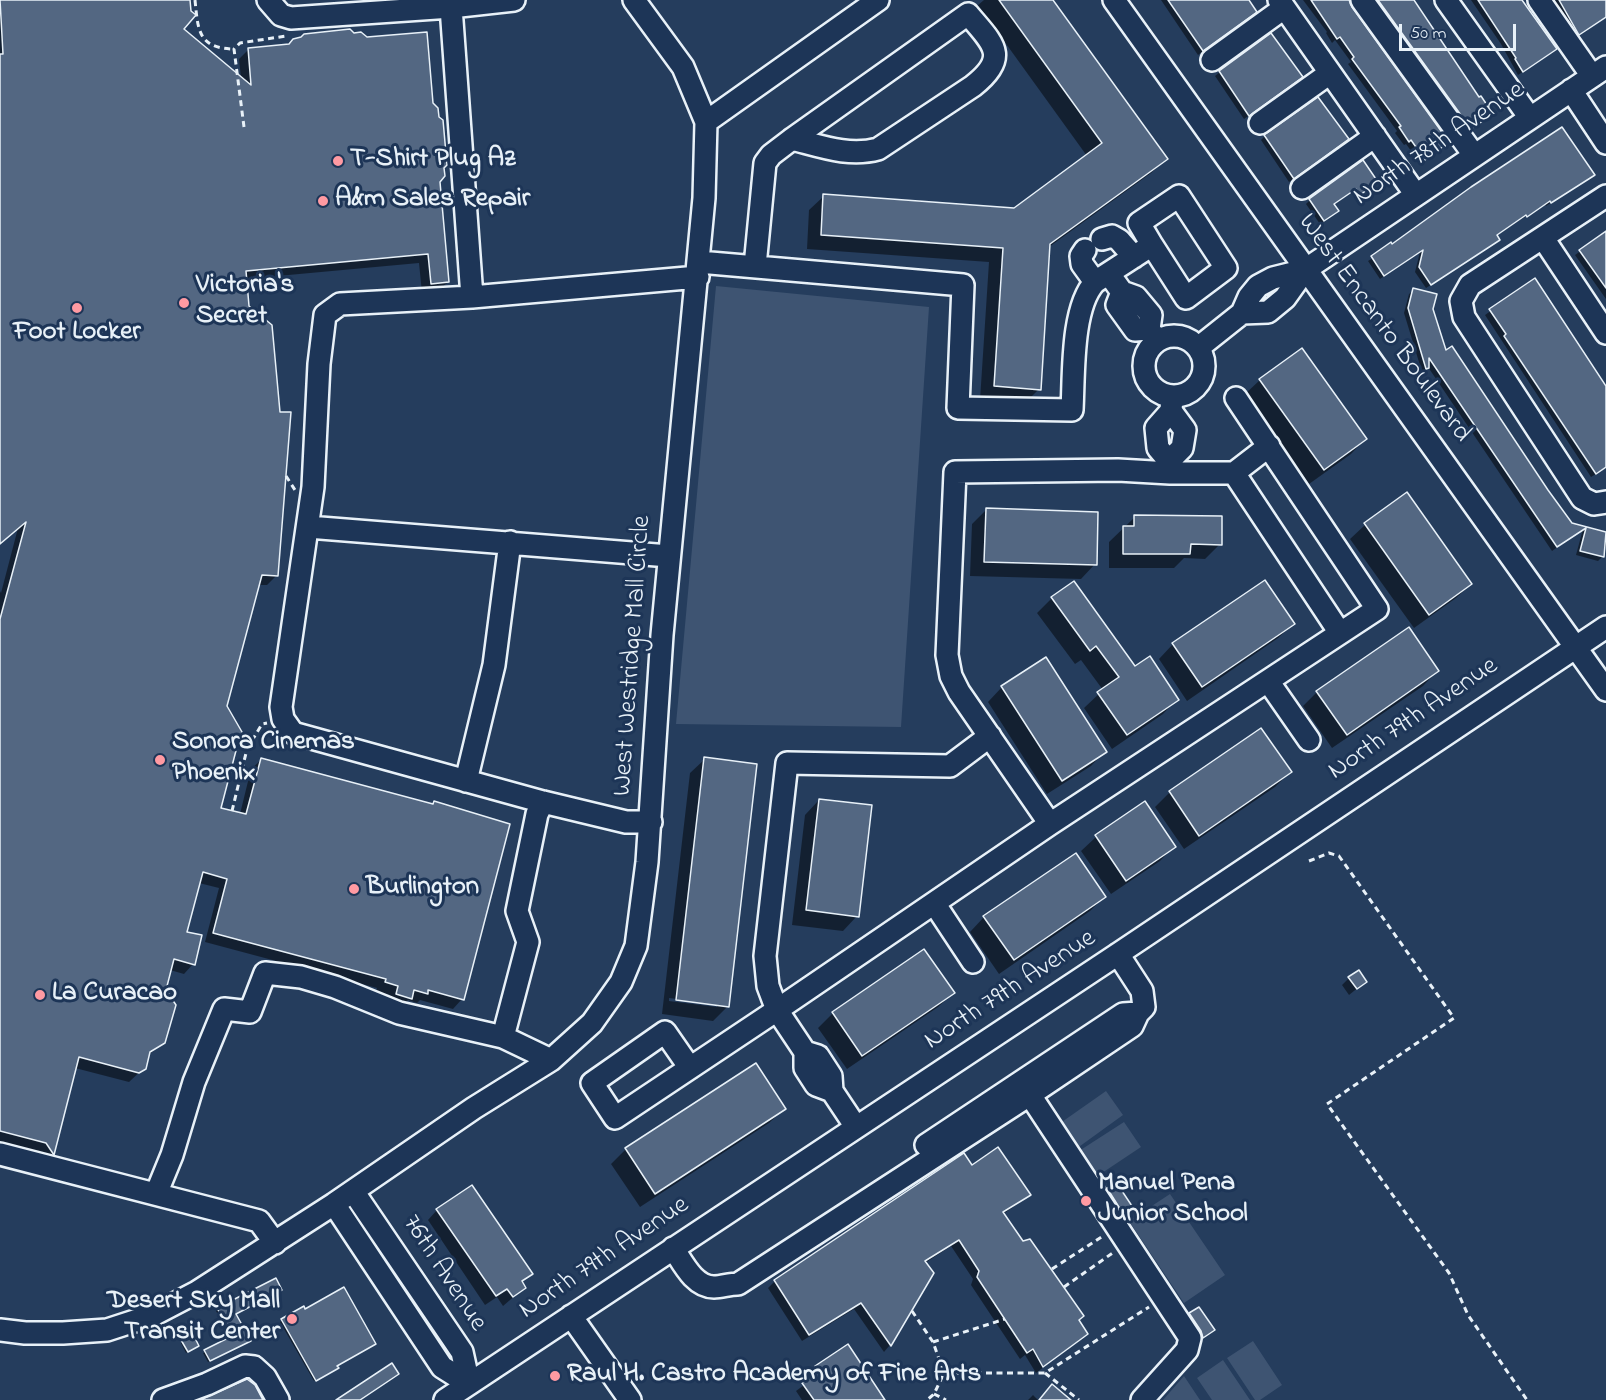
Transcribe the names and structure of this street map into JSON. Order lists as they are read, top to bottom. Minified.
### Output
{"streets":{"street":["North 78th Avenue","West Encanto Boulevard","West Westridge Mall Circle","North 79th Avenue","76th Avenue"]},"crossings":[["North 78th Avenue","West Encanto Boulevard"],["West Encanto Boulevard","North 79th Avenue"],["West Westridge Mall Circle","76th Avenue"],["North 79th Avenue","76th Avenue"]],"places":["T-Shirt Plug Az","A&m Sales Repair","Victoria's Secret","Foot Locker","Sonora Cinemas Phoenix","Burlington","La Curacao","Manuel Pena Junior School","Desert Sky Mall Transit Center","Raul H. Castro Academy of Fine Arts"],"scale_bar":"50 m"}
